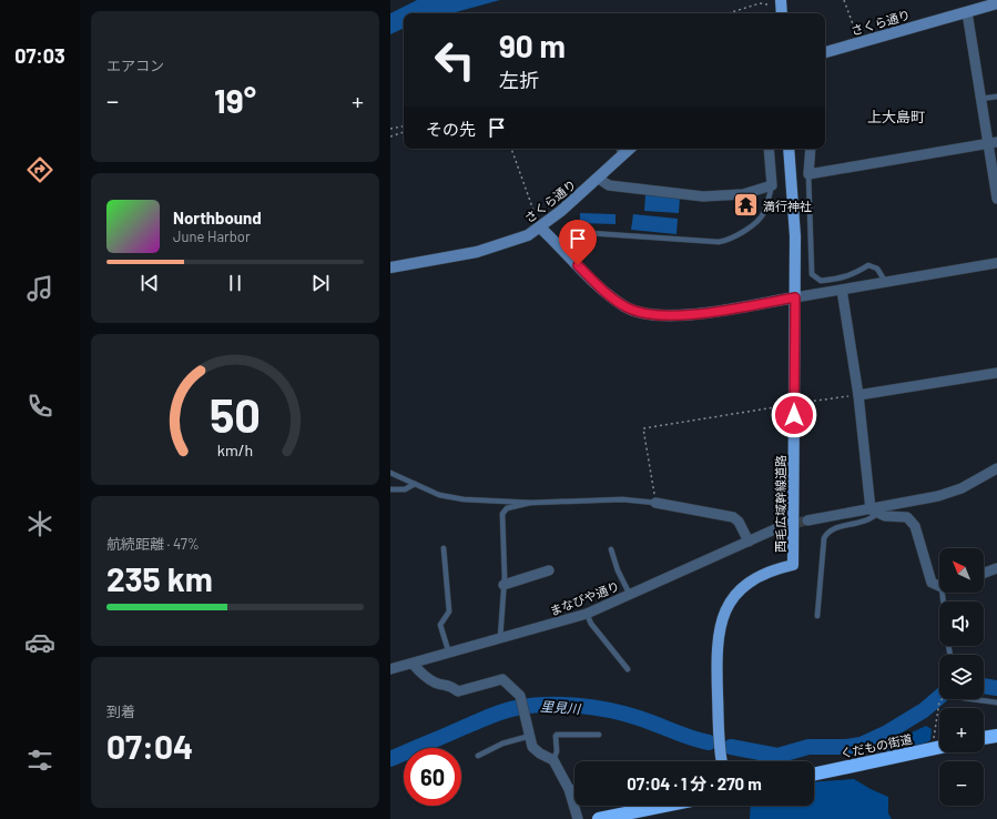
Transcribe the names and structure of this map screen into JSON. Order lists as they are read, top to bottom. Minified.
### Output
{"streets":{"highway":["くだもの街道"],"main road":["西毛広域幹線道路"],"street":["さくら通り","まなびや通り"]},"districts":["上大島町"],"water":["里見川"],"places":{"temple":["満行神社"]},"north":"top left","page":{"tabs":"07:03","tile":["エアコン",["航続距離 · 47%","235 km"],["到着","07:04"]],"turn":["90 m","左折"],"heat":["−","19°","+"],"then":"その先","song":["Northbound","June Harbor"],"map_buttons":["+","−"],"limit":"60","trip":"07:04 · 1 分 · 270 m","gauge":["50","km/h"]}}
